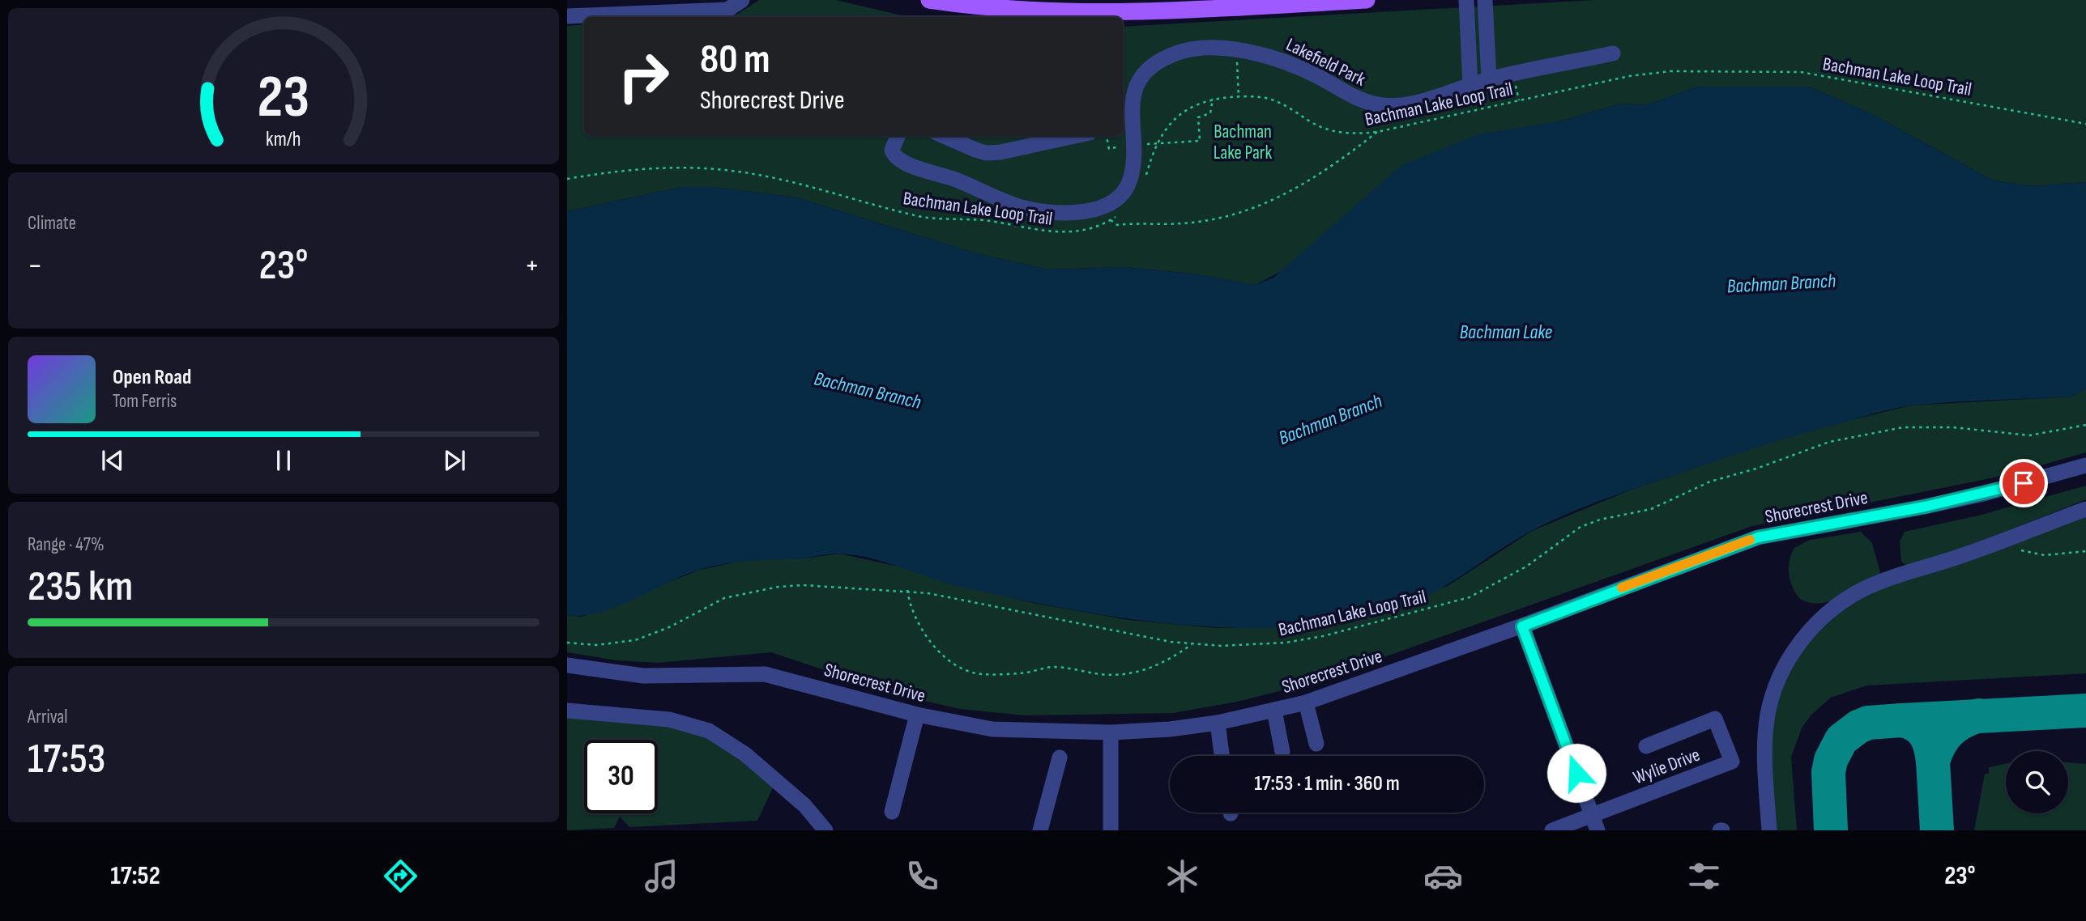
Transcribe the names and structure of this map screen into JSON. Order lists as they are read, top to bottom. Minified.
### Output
{"streets":{"street":["Lakefield Park","Shorecrest Drive","Wylie Drive"],"path":["Bachman Lake Loop Trail"]},"water":["Bachman Branch","Bachman Lake"],"parks":["Bachman Lake Park"],"page":{"turn":["80 m","Shorecrest Drive"],"tile":["Climate",["Range · 47%","235 km"],["Arrival","17:53"]],"heat":["−","23°","+"],"song":["Open Road","Tom Ferris"],"limit":"30","trip":"17:53 · 1 min · 360 m","tabs":["17:52","23°"],"gauge":["23","km/h"]}}
